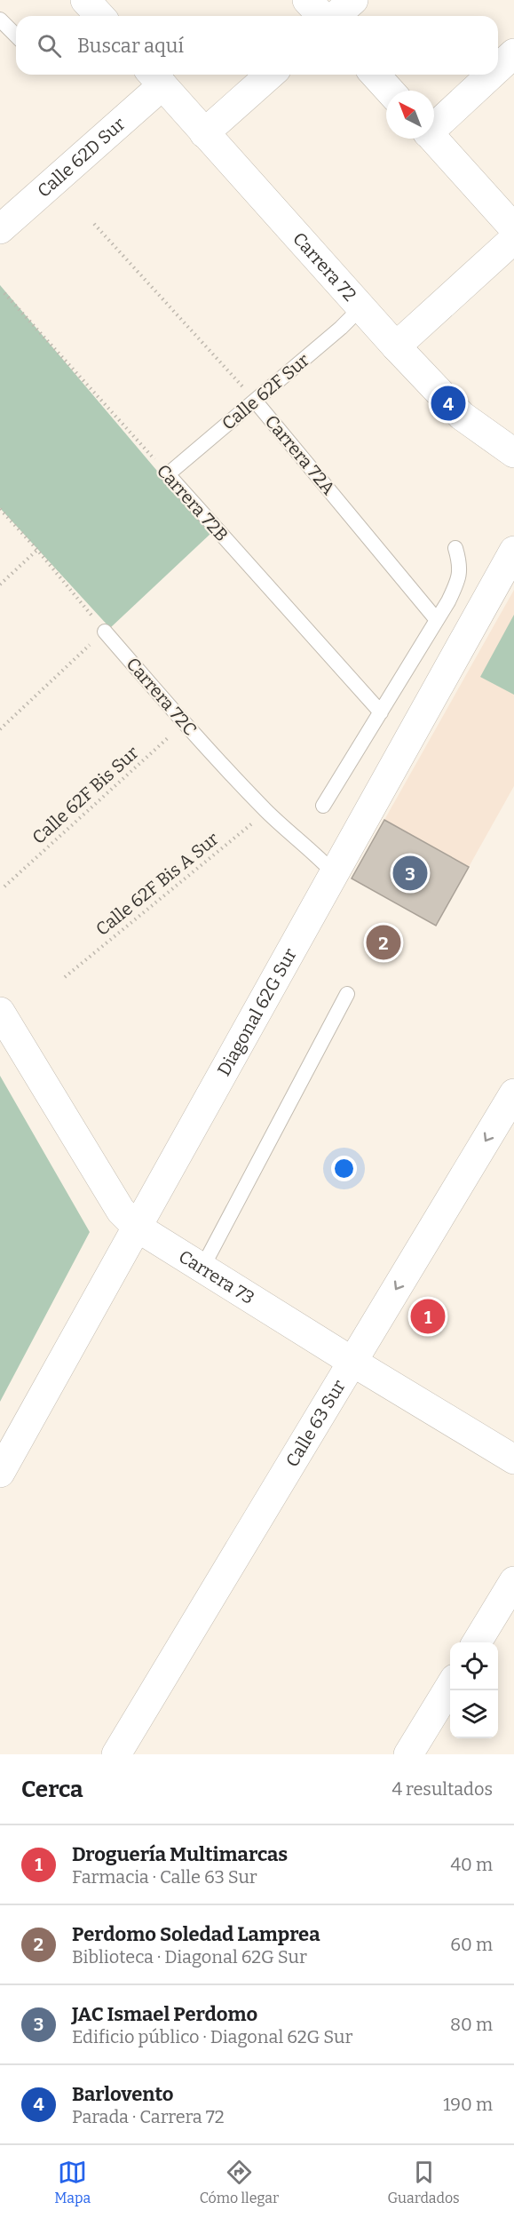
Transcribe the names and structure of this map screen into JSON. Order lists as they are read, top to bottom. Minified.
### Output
{"streets":{"street":["Calle 62D Sur","Carrera 72","Diagonal 62G Sur","Carrera 73","Calle 63 Sur"],"lane":["Calle 62F Sur","Carrera 72A","Carrera 72B","Carrera 72C"],"path":["Calle 62F Bis Sur","Calle 62F Bis A Sur"]},"crossings":[["Calle 62D Sur","Carrera 72"],["Carrera 72","Calle 62F Sur"],["Calle 62F Sur","Carrera 72A"],["Calle 62F Sur","Carrera 72B"],["Carrera 72C","Calle 62F Bis Sur"],["Carrera 72C","Calle 62F Bis A Sur"],["Carrera 72C","Diagonal 62G Sur"],["Diagonal 62G Sur","Carrera 73"],["Carrera 73","Calle 63 Sur"]],"one_way":["Calle 63 Sur"],"north":"top left","page":{"search":"Buscar aquí","pins":["4","3","2","1"],"heading":["Cerca","4 resultados"],"list":[{"mark":"1","name":"Droguería Multimarcas","note":"Farmacia · Calle 63 Sur","value":"40 m"},{"mark":"2","name":"Perdomo Soledad Lamprea","note":"Biblioteca · Diagonal 62G Sur","value":"60 m"},{"mark":"3","name":"JAC Ismael Perdomo","note":"Edificio público · Diagonal 62G Sur","value":"80 m"},{"mark":"4","name":"Barlovento","note":"Parada · Carrera 72","value":"190 m"}],"nav":["Mapa","Cómo llegar","Guardados"]}}
